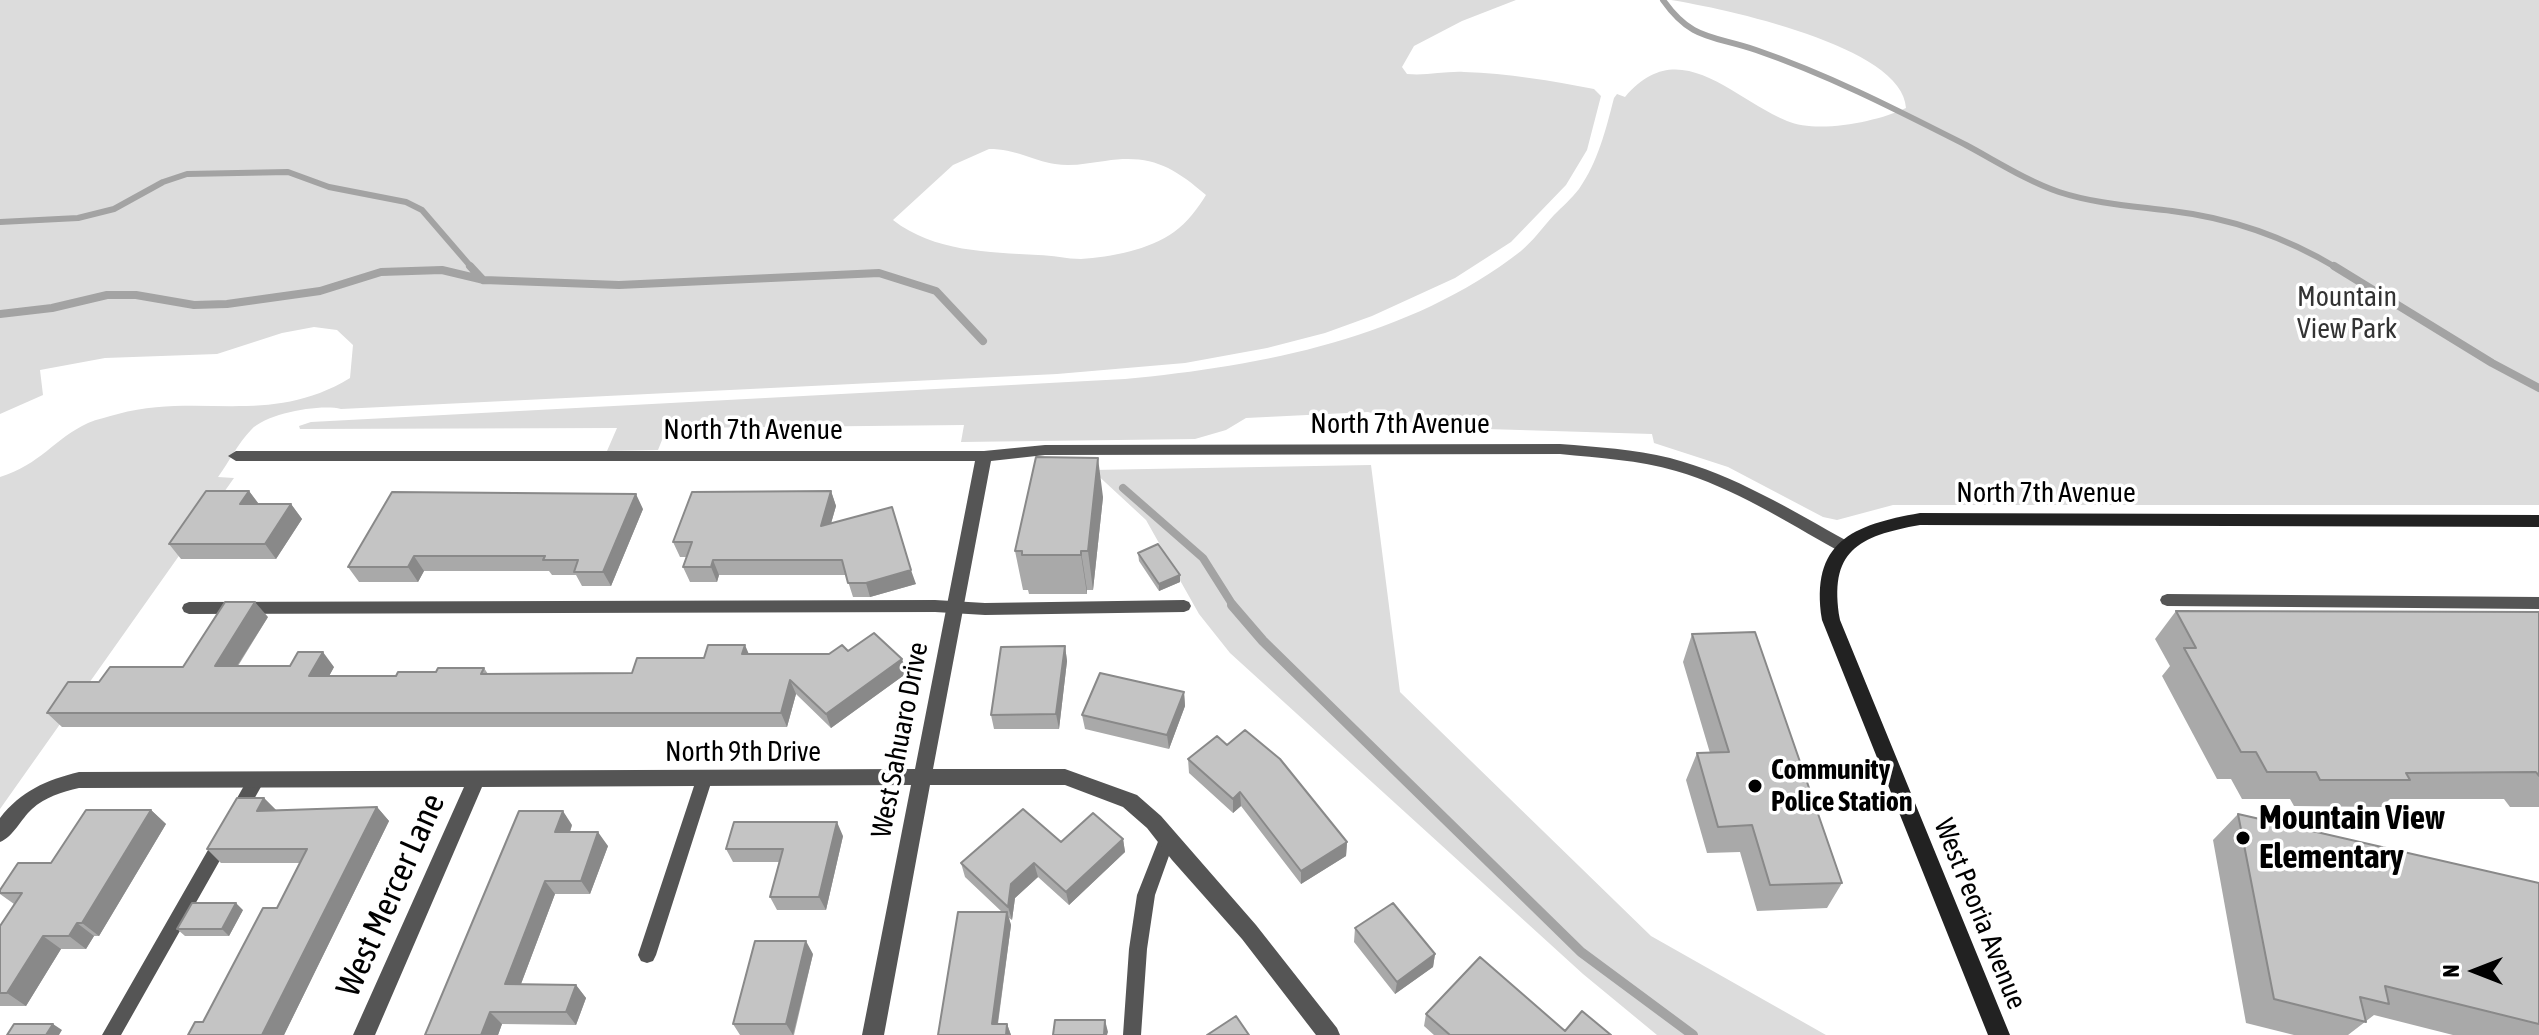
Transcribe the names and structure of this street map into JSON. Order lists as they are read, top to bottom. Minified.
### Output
{"streets":{"street":["North 7th Avenue","West Sahuaro Drive","North 9th Drive","West Mercer Lane","West Peoria Avenue"]},"crossings":[["North 7th Avenue","West Sahuaro Drive"],["North 7th Avenue","West Peoria Avenue"],["West Sahuaro Drive","North 9th Drive"],["North 9th Drive","West Mercer Lane"]],"parks":["Mountain View Park"],"places":["Community Police Station","Mountain View Elementary"],"north":"left"}
